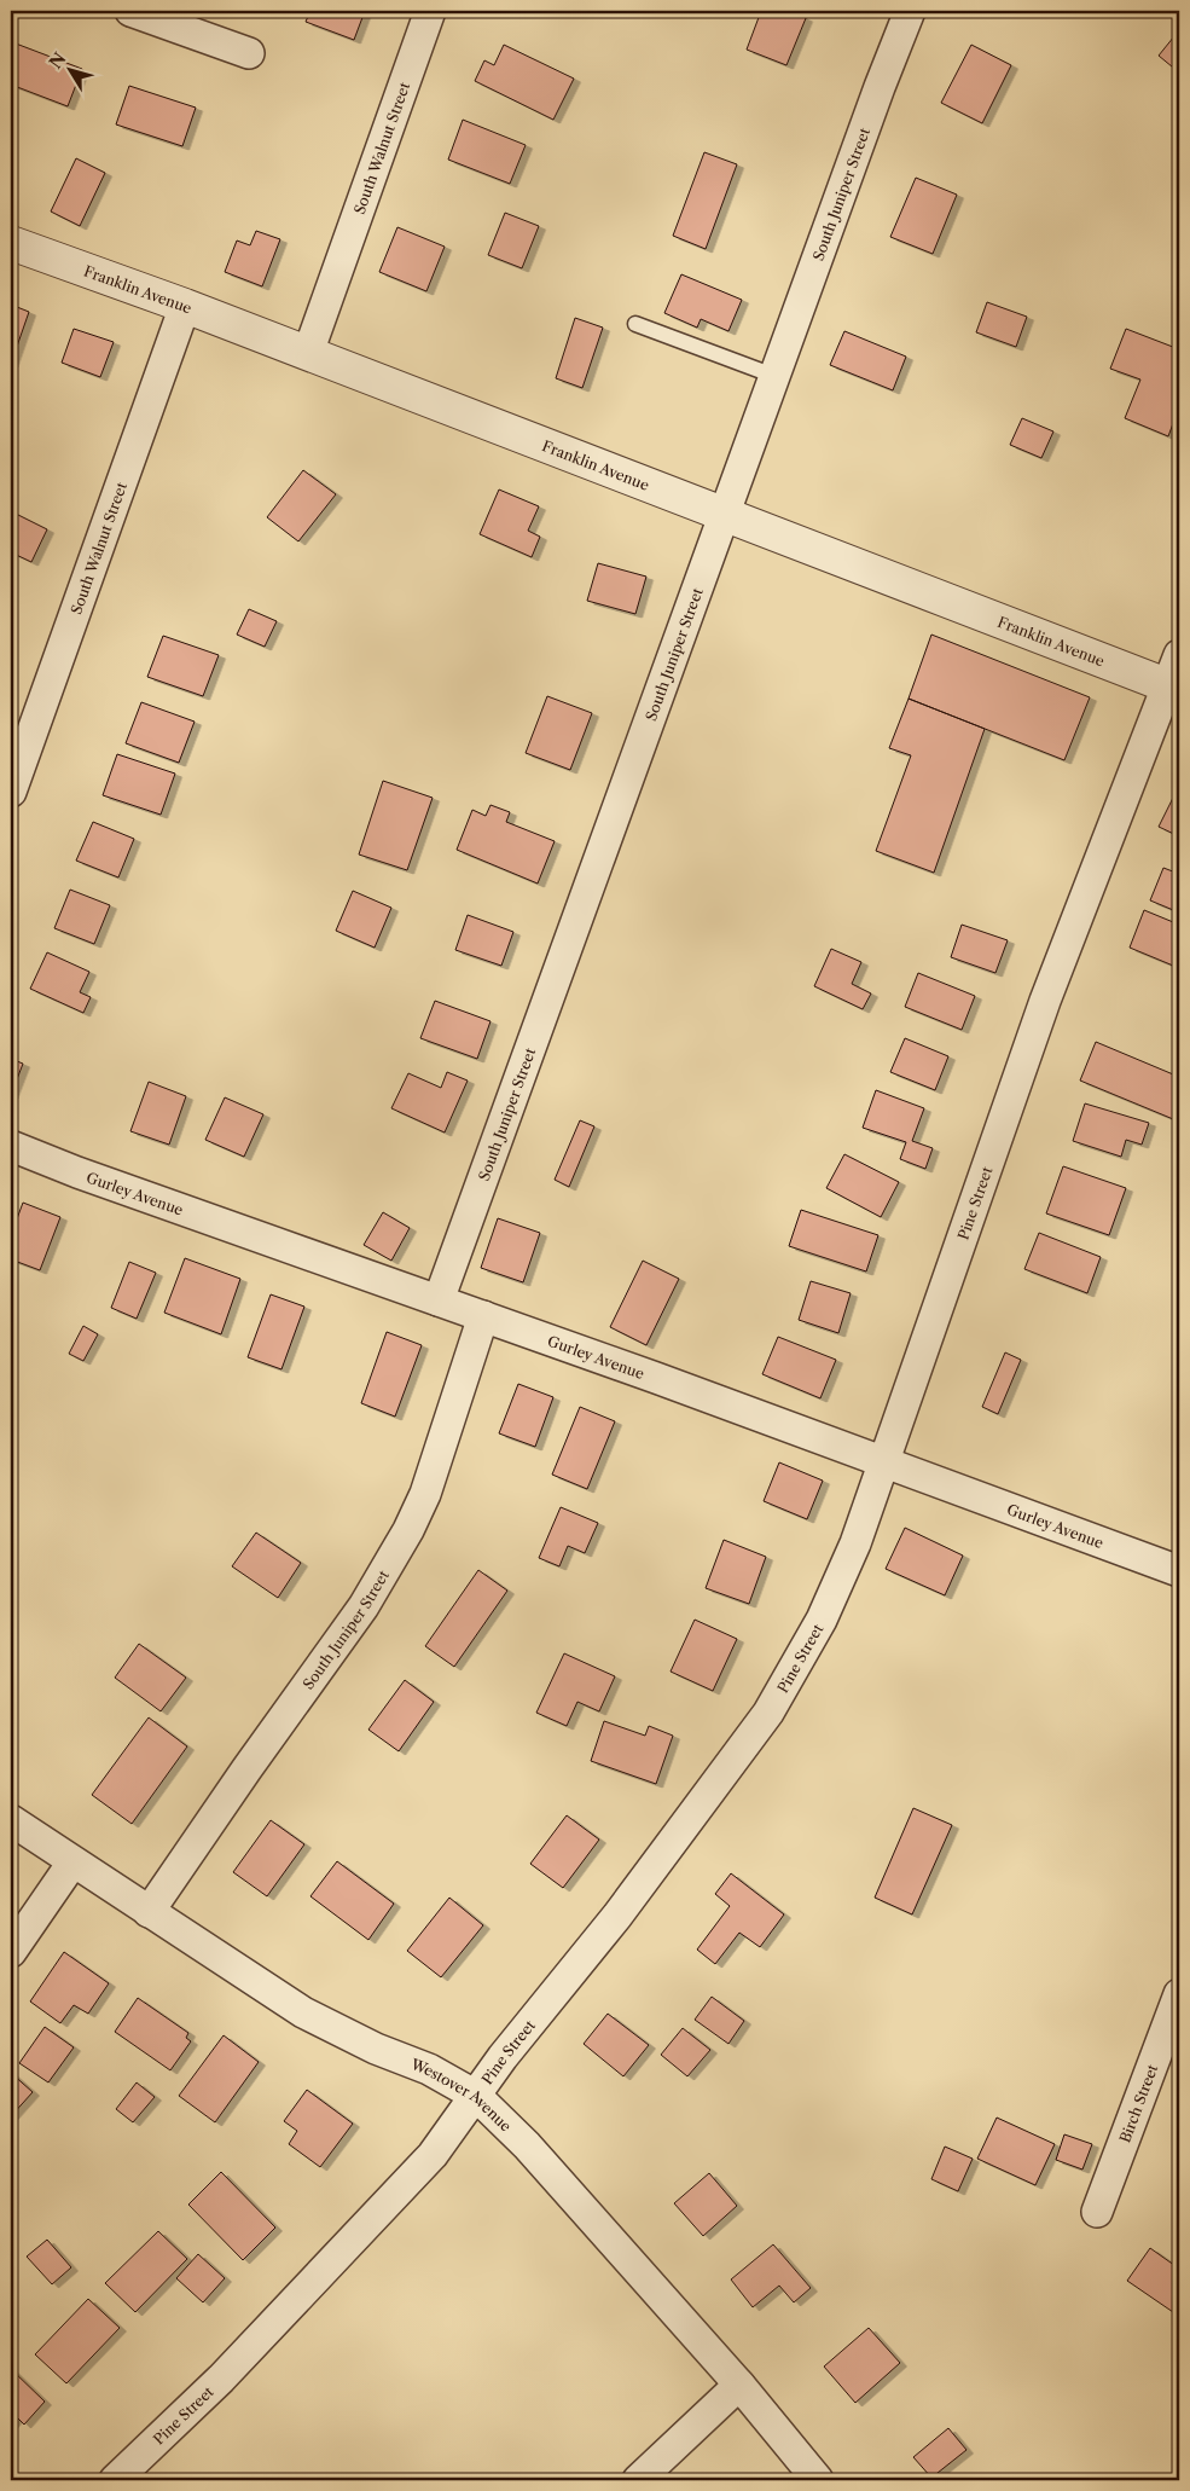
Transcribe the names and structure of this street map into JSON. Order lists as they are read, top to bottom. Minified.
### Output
{"streets":{"street":["South Walnut Street","South Juniper Street","Franklin Avenue","Gurley Avenue","Pine Street","Westover Avenue","Birch Street"]},"crossings":[["South Walnut Street","Franklin Avenue"],["South Juniper Street","Franklin Avenue"],["South Juniper Street","Gurley Avenue"],["South Juniper Street","Westover Avenue"],["Franklin Avenue","Pine Street"],["Gurley Avenue","Pine Street"],["Pine Street","Westover Avenue"]],"north":"top left"}
